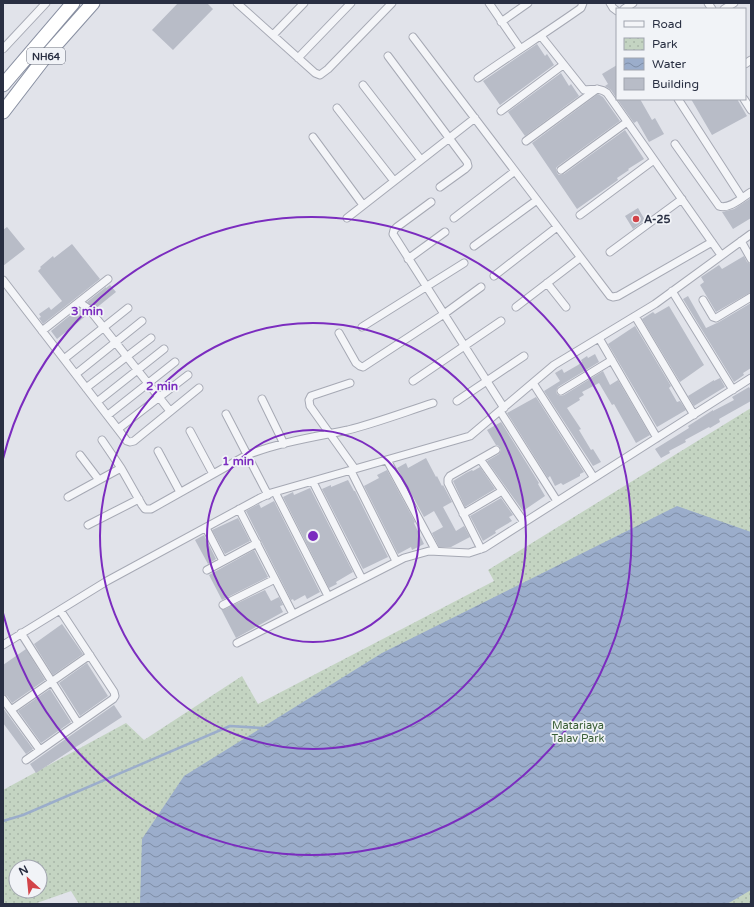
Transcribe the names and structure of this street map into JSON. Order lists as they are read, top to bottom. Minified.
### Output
{"streets":{"highway":["NH64"]},"parks":["Matariaya Talav Park"],"places":["A-25"],"legend":["Road","Park","Water","Building"],"north":"top left","rings":["3 min","2 min","1 min"]}
